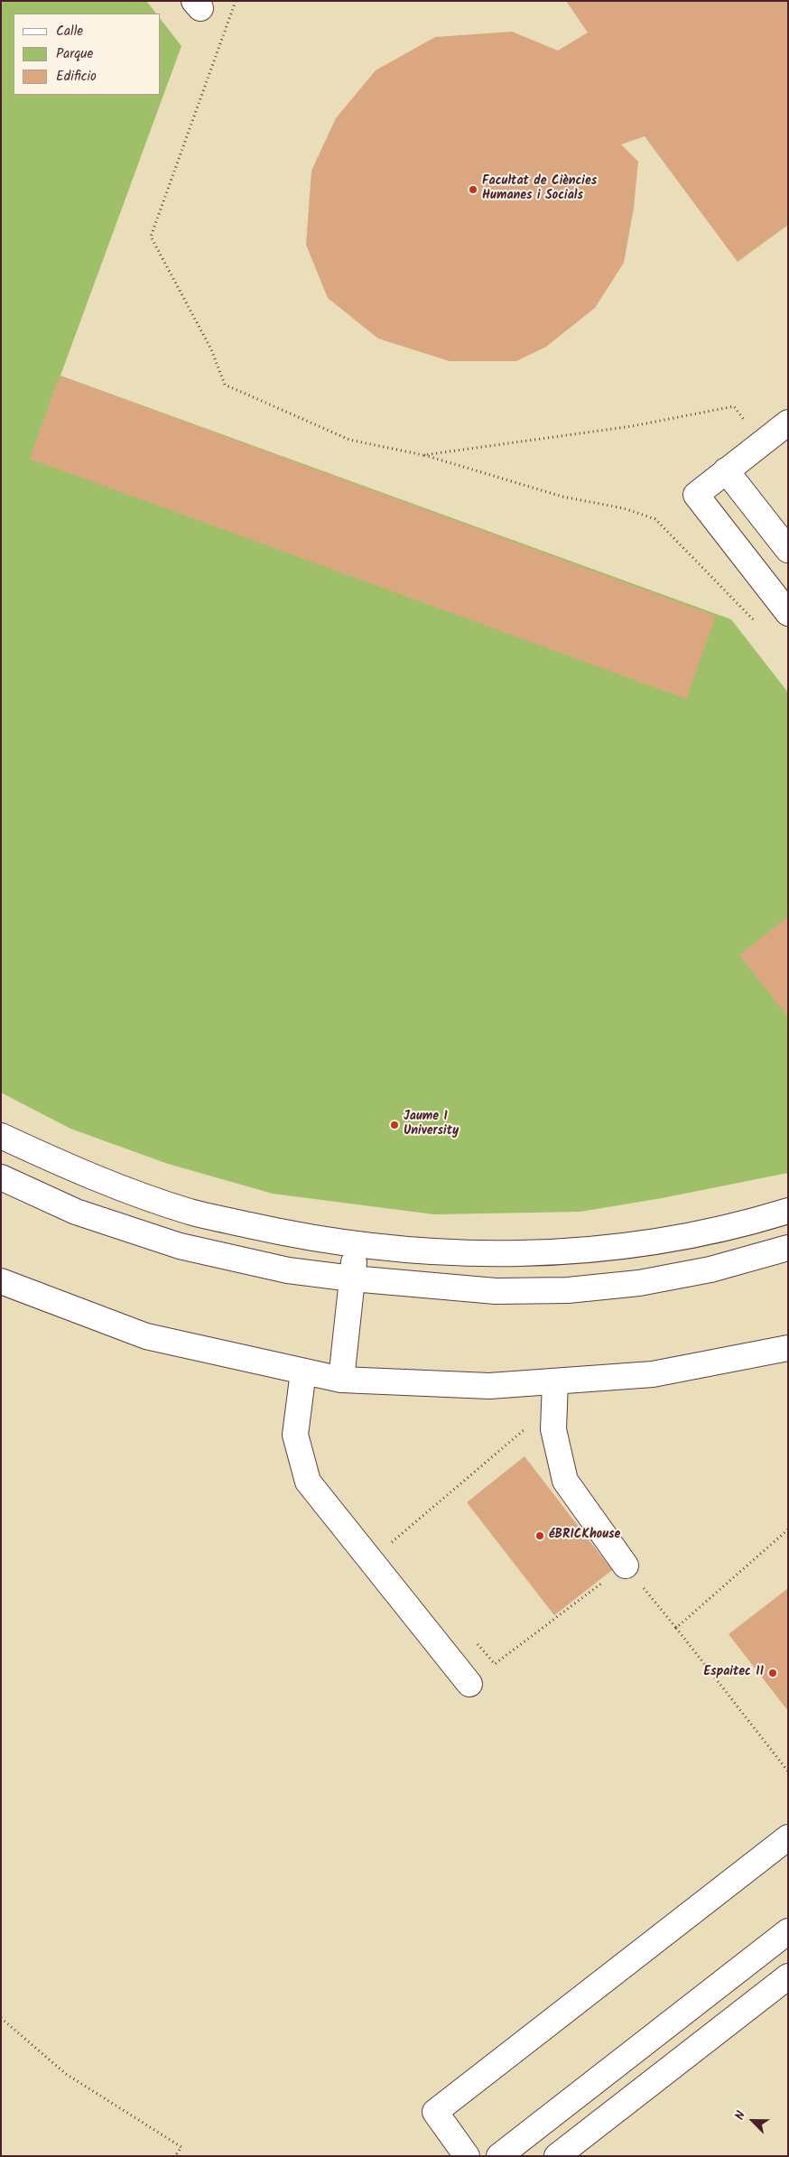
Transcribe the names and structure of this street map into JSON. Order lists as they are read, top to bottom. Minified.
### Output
{"places":["Facultat de Ciències Humanes i Socials","Jaume I University","éBRICKhouse","Espaitec II"],"legend":["Calle","Parque","Edificio"],"north":"top left"}
